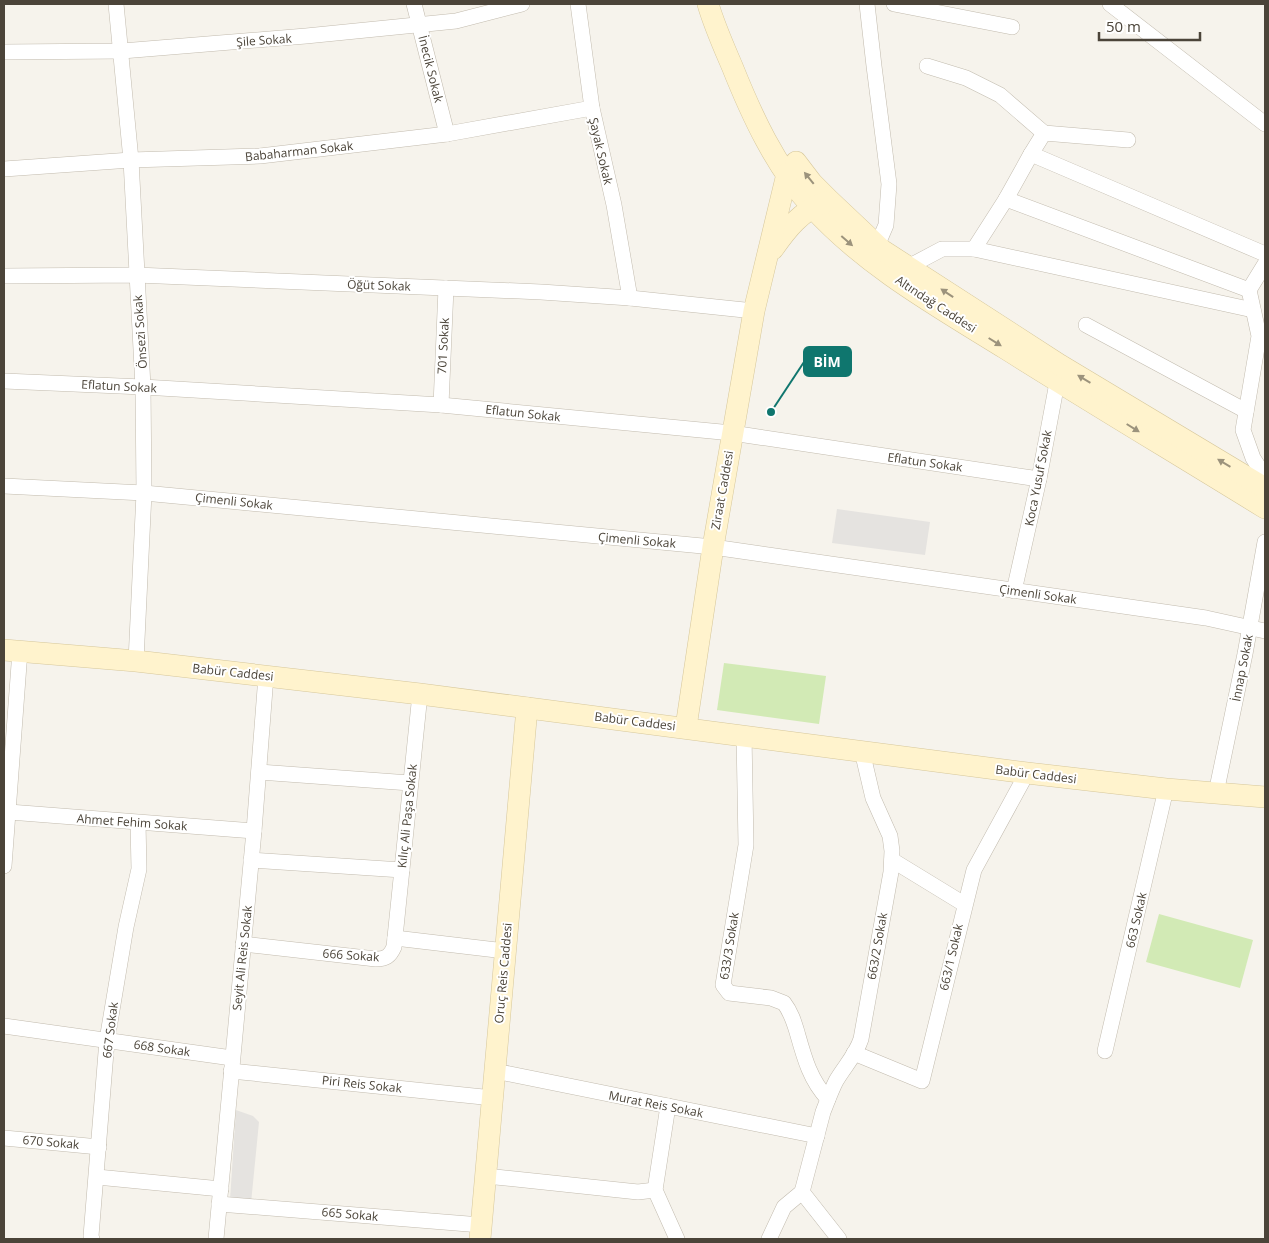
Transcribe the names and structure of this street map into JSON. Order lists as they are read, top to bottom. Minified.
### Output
{"streets":{"main road":["Altındağ Caddesi","Ziraat Caddesi","Babür Caddesi","Oruç Reis Caddesi"],"street":["Şile Sokak","İnecik Sokak","Babaharman Sokak","Şayak Sokak","Öğüt Sokak","Önsezi Sokak","701 Sokak","Eflatun Sokak","Koca Yusuf Sokak","Çimenli Sokak","İnnap Sokak","Kılıç Ali Paşa Sokak","Ahmet Fehim Sokak","663 Sokak","633/3 Sokak","663/2 Sokak","666 Sokak","663/1 Sokak","Seyit Ali Reis Sokak","667 Sokak","668 Sokak","Piri Reis Sokak","Murat Reis Sokak","670 Sokak","665 Sokak"]},"crossings":[["Şile Sokak","İnecik Sokak"],["Şile Sokak","Önsezi Sokak"],["İnecik Sokak","Babaharman Sokak"],["Babaharman Sokak","Şayak Sokak"],["Babaharman Sokak","Önsezi Sokak"],["Şayak Sokak","Öğüt Sokak"],["Öğüt Sokak","Önsezi Sokak"],["Öğüt Sokak","701 Sokak"],["Öğüt Sokak","Ziraat Caddesi"],["Altındağ Caddesi","Koca Yusuf Sokak"],["Altındağ Caddesi","Ziraat Caddesi"],["Önsezi Sokak","Eflatun Sokak"],["Önsezi Sokak","Çimenli Sokak"],["Önsezi Sokak","Babür Caddesi"],["701 Sokak","Eflatun Sokak"],["Eflatun Sokak","Koca Yusuf Sokak"],["Eflatun Sokak","Ziraat Caddesi"],["Koca Yusuf Sokak","Çimenli Sokak"],["Ziraat Caddesi","Çimenli Sokak"],["Ziraat Caddesi","Babür Caddesi"],["Çimenli Sokak","İnnap Sokak"],["İnnap Sokak","Babür Caddesi"],["Babür Caddesi","Kılıç Ali Paşa Sokak"],["Babür Caddesi","663 Sokak"],["Babür Caddesi","633/3 Sokak"],["Babür Caddesi","663/2 Sokak"],["Babür Caddesi","663/1 Sokak"],["Babür Caddesi","Seyit Ali Reis Sokak"],["Babür Caddesi","Oruç Reis Caddesi"],["Kılıç Ali Paşa Sokak","666 Sokak"],["Ahmet Fehim Sokak","Seyit Ali Reis Sokak"],["Ahmet Fehim Sokak","667 Sokak"],["633/3 Sokak","663/2 Sokak"],["663/2 Sokak","663/1 Sokak"],["663/2 Sokak","Murat Reis Sokak"],["666 Sokak","Seyit Ali Reis Sokak"],["Seyit Ali Reis Sokak","668 Sokak"],["Seyit Ali Reis Sokak","Piri Reis Sokak"],["Seyit Ali Reis Sokak","665 Sokak"],["Oruç Reis Caddesi","Piri Reis Sokak"],["Oruç Reis Caddesi","Murat Reis Sokak"],["Oruç Reis Caddesi","665 Sokak"],["667 Sokak","668 Sokak"],["667 Sokak","670 Sokak"],["668 Sokak","Piri Reis Sokak"]],"places":["BİM"],"scale_bar":"50 m"}
